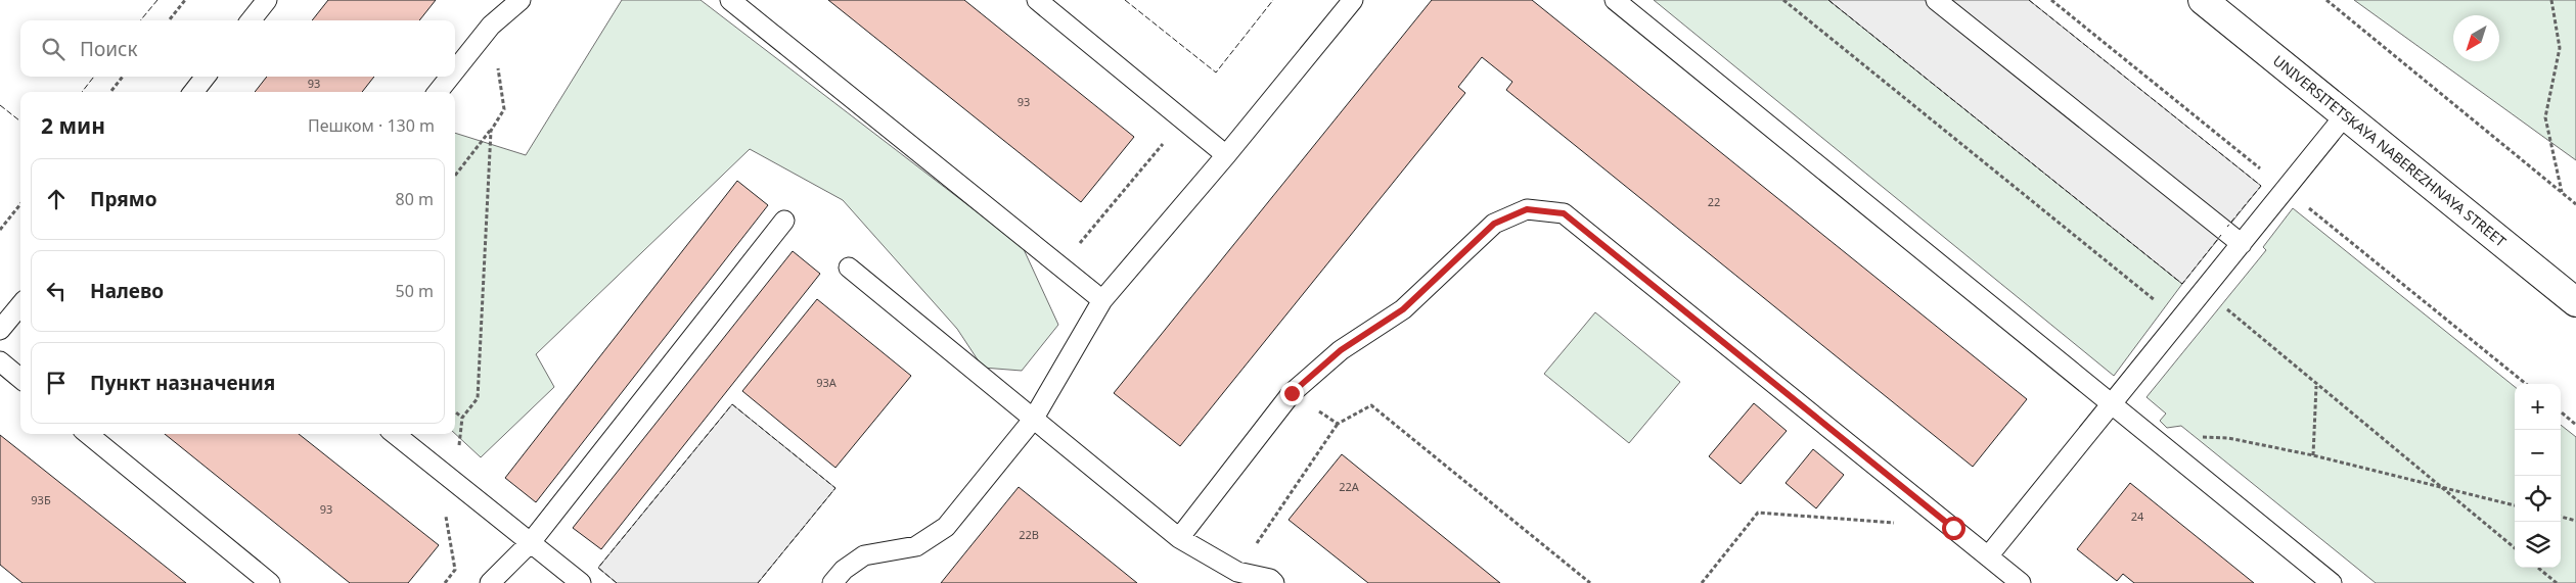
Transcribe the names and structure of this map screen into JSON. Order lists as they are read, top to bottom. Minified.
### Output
{"streets":{"main road":["UNIVERSITETSKAYA NABEREZHNAYA STREET"]},"house_numbers":["93","93","22","93А","22А","93Б","93","24","22В"],"north":"bottom left","page":{"search":"Поиск","heading":["2 мин","Пешком · 130 m"],"list":[["Прямо","80 m"],["Налево","50 m"],"Пункт назначения"],"map_buttons":["+","−"]}}
